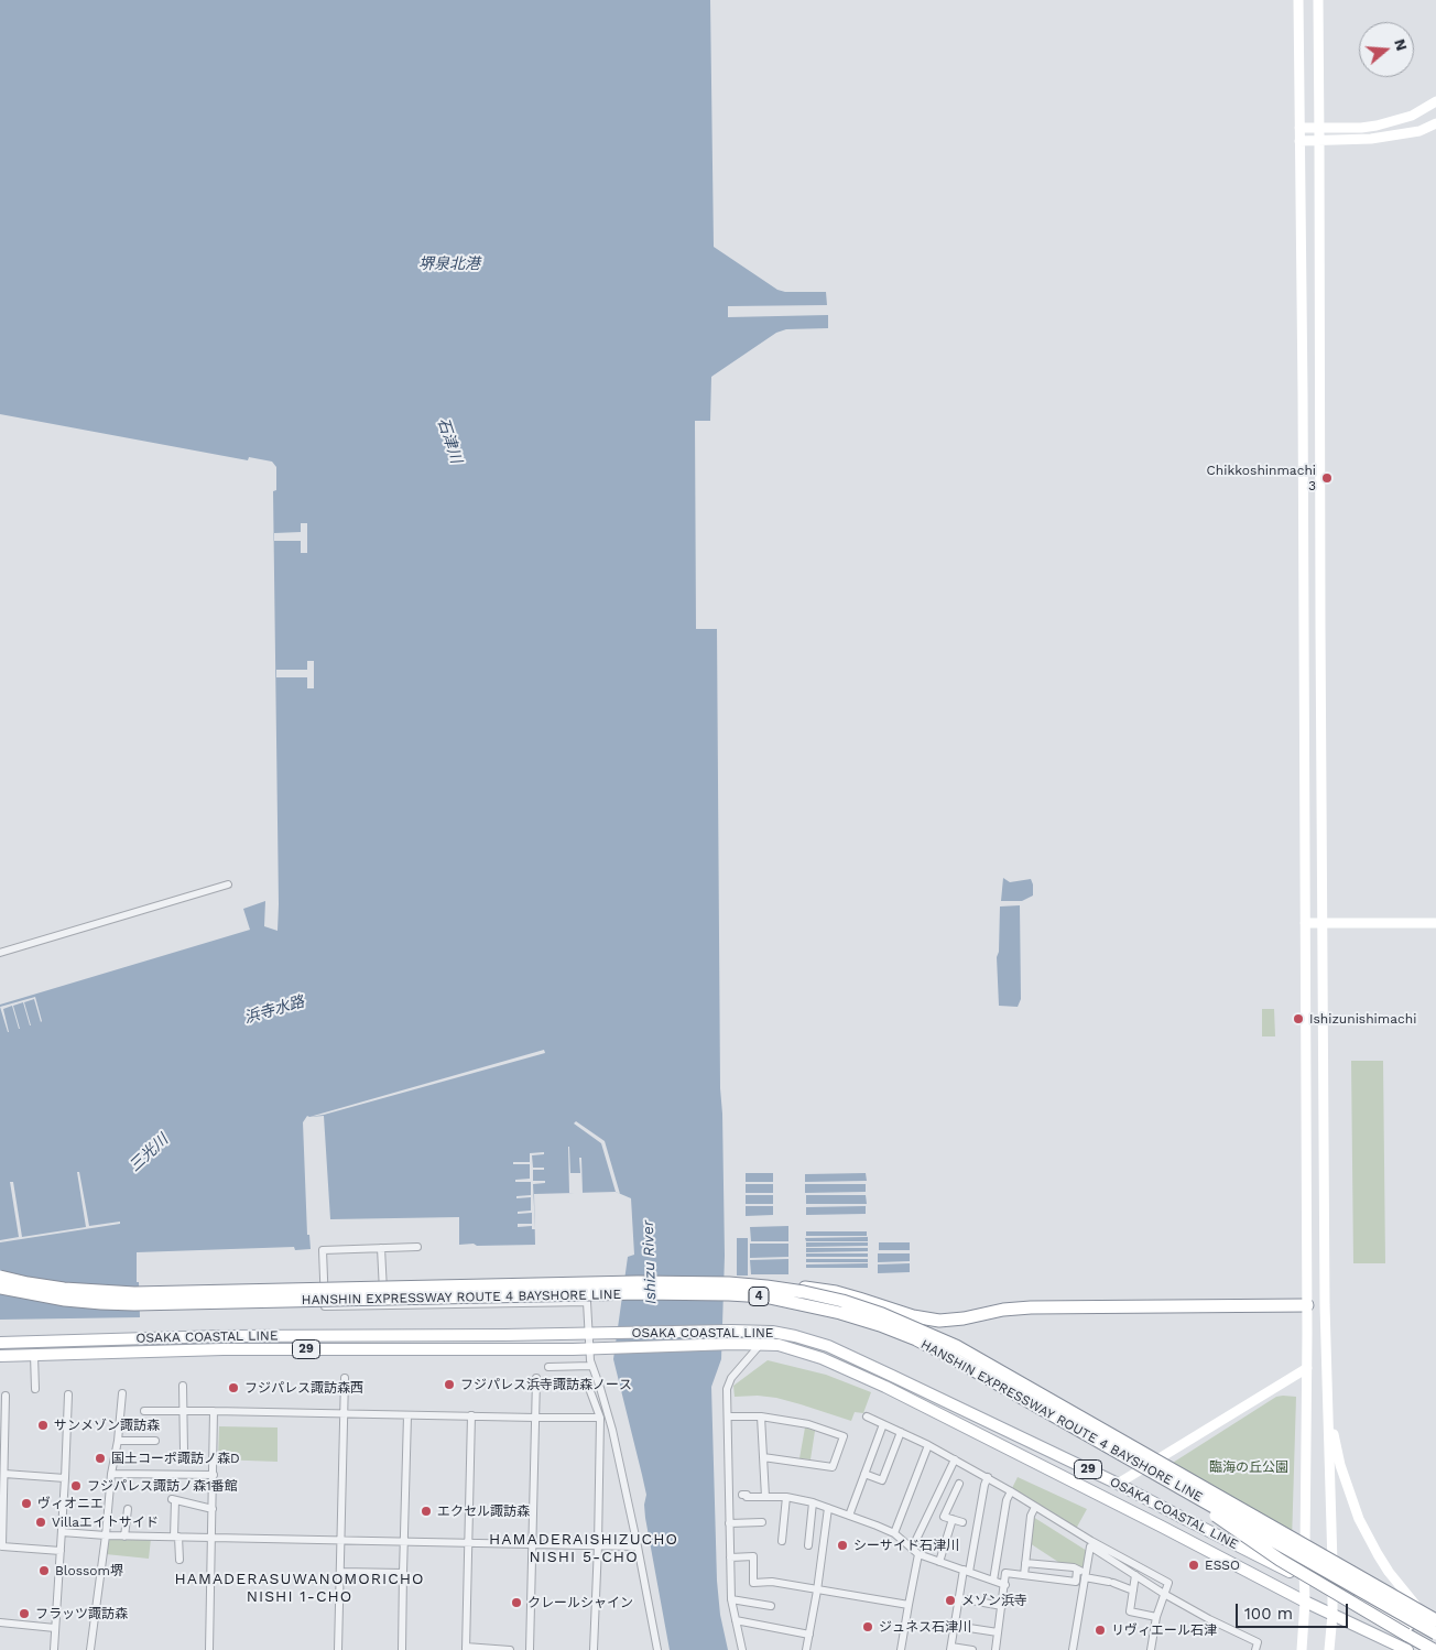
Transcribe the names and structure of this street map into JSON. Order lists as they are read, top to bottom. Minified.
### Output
{"streets":{"highway":["4","HANSHIN EXPRESSWAY ROUTE 4 BAYSHORE LINE"],"main road":["OSAKA COASTAL LINE","29"]},"crossings":[["HANSHIN EXPRESSWAY ROUTE 4 BAYSHORE LINE","OSAKA COASTAL LINE"]],"districts":["HAMADERAISHIZUCHO NISHI 5-CHO","HAMADERASUWANOMORICHO NISHI 1-CHO"],"water":["堺泉北港","石津川","浜寺水路","三光川","Ishizu River"],"parks":["臨海の丘公園"],"places":["Chikkoshinmachi 3","Ishizunishimachi","フジパレス浜寺諏訪森ノース","フジパレス諏訪森西","サンメゾン諏訪森","国土コーポ諏訪ノ森D","フジパレス諏訪ノ森1番館","ヴィオニエ","エクセル諏訪森","Villaエイトサイド","シーサイド石津川","ESSO","Blossom堺","メゾン浜寺","クレールシャイン","フラッツ諏訪森","ジュネス石津川","リヴィエール石津"],"scale_bar":"100 m","north":"right"}
